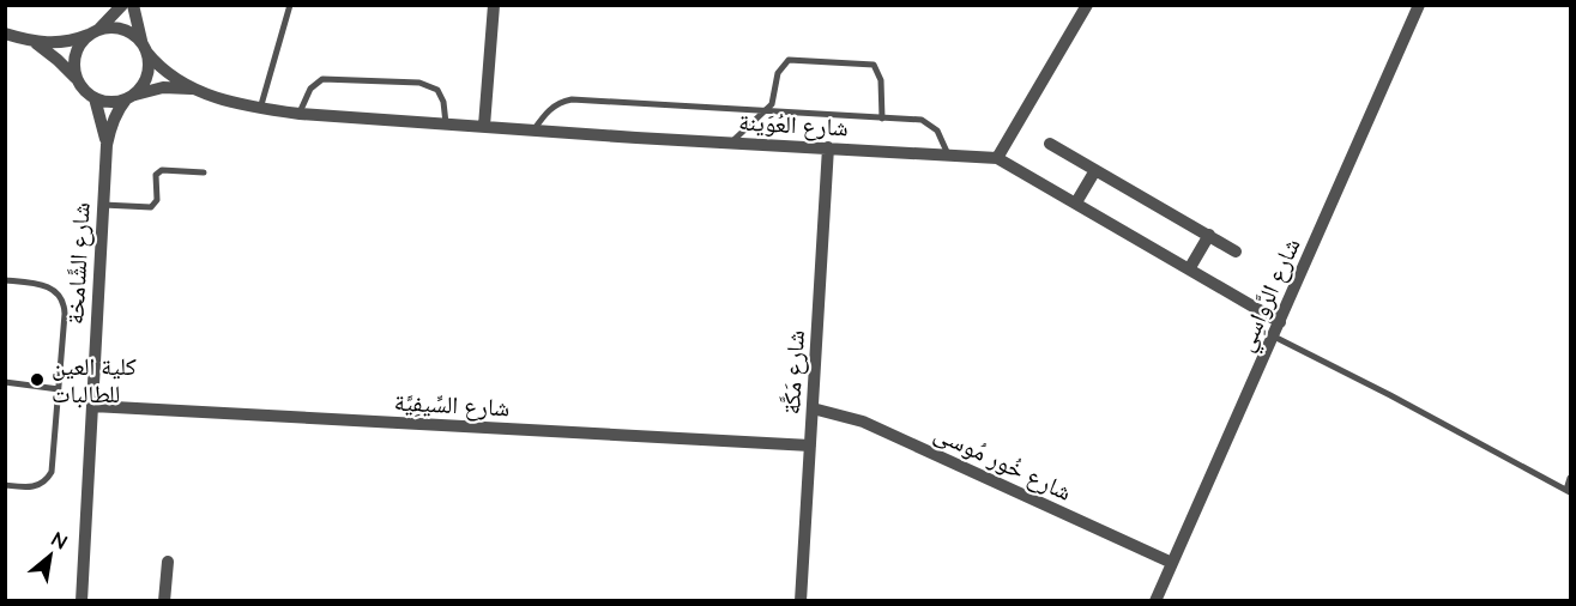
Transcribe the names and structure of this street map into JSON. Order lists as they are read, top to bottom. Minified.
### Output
{"streets":{"street":["شارع العُوَينة","شارع الشَّامخة","شارع الرَّواسِي","شارع مَكَّة","شارع السِّيفِيَّة","شارع خُور مُوسى"]},"crossings":[["شارع العُوَينة","شارع الشَّامخة"],["شارع العُوَينة","شارع الرَّواسِي"],["شارع العُوَينة","شارع مَكَّة"],["شارع الشَّامخة","شارع السِّيفِيَّة"],["شارع الرَّواسِي","شارع خُور مُوسى"],["شارع مَكَّة","شارع السِّيفِيَّة"],["شارع مَكَّة","شارع خُور مُوسى"]],"places":["كلية العين للطالبات"],"north":"top right"}
